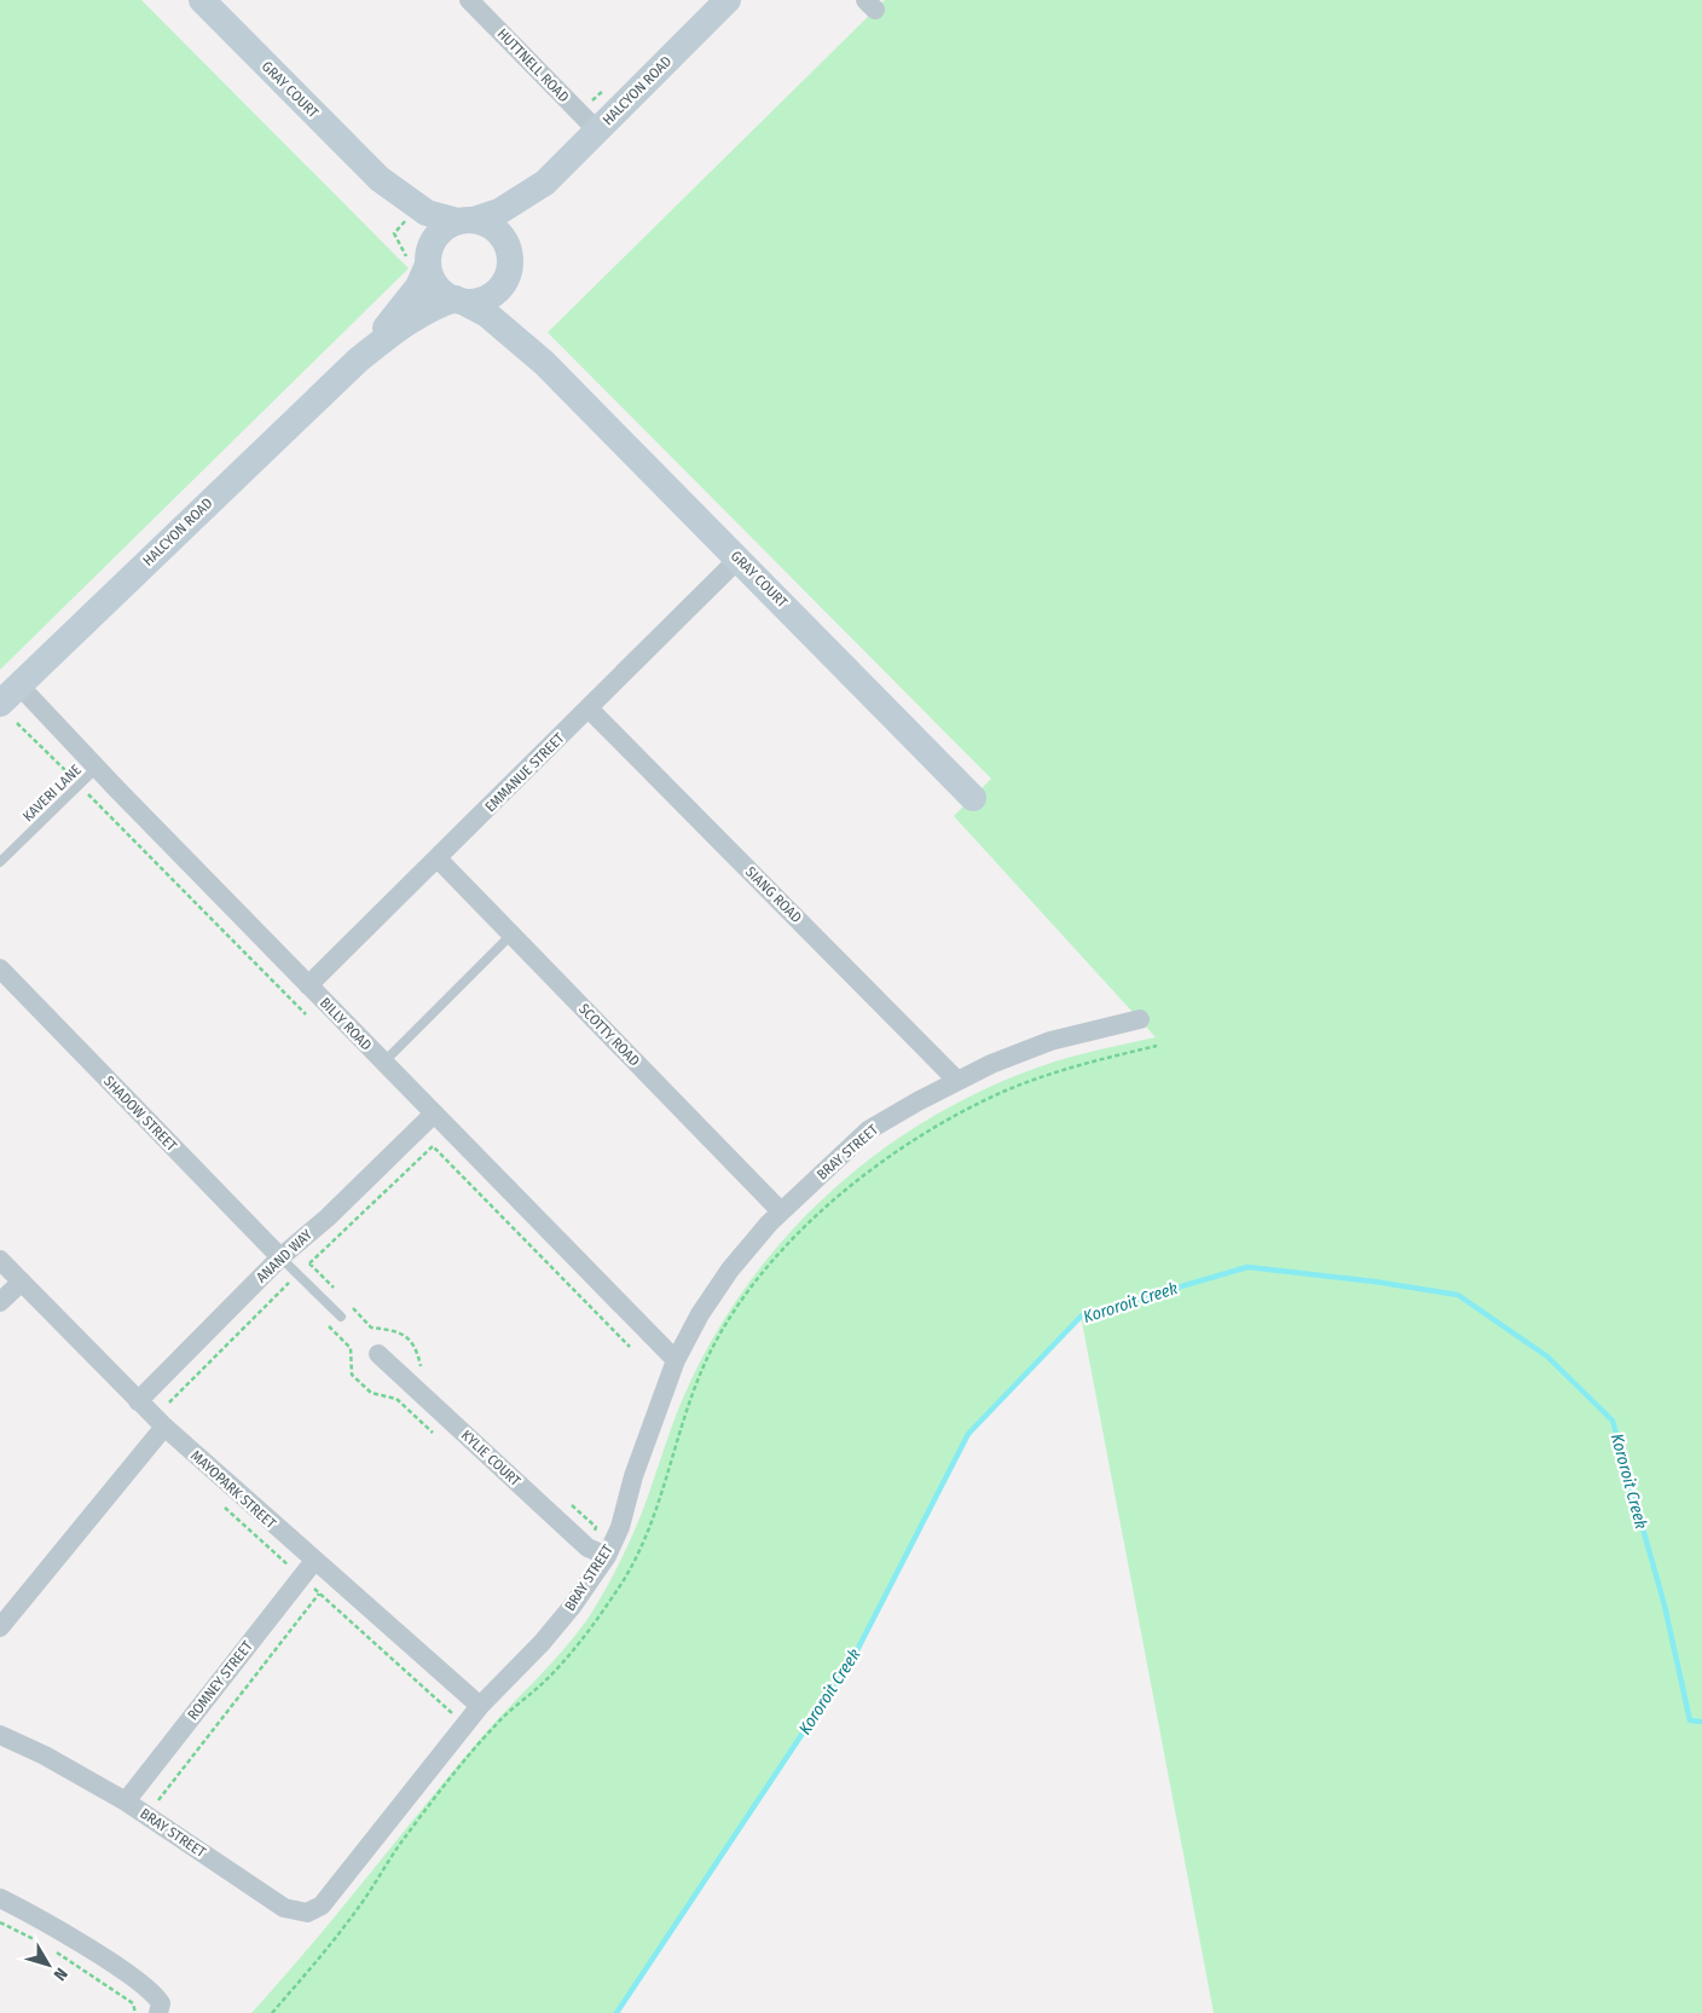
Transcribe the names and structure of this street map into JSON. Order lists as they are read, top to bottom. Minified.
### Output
{"streets":{"street":["HUTTNELL ROAD","GRAY COURT","HALCYON ROAD","EMMANUE STREET","SIANG ROAD","BILLY ROAD","SCOTTY ROAD","SHADOW STREET","BRAY STREET","ANAND WAY","KYLIE COURT","MAYOPARK STREET","ROMNEY STREET"],"lane":["KAVERI LANE"]},"crossings":[["HUTTNELL ROAD","HALCYON ROAD"],["GRAY COURT","EMMANUE STREET"],["HALCYON ROAD","BILLY ROAD"],["EMMANUE STREET","SIANG ROAD"],["EMMANUE STREET","BILLY ROAD"],["EMMANUE STREET","SCOTTY ROAD"],["KAVERI LANE","BILLY ROAD"],["SIANG ROAD","BRAY STREET"],["BILLY ROAD","BRAY STREET"],["BILLY ROAD","ANAND WAY"],["SCOTTY ROAD","BRAY STREET"],["SHADOW STREET","ANAND WAY"],["BRAY STREET","KYLIE COURT"],["BRAY STREET","MAYOPARK STREET"],["BRAY STREET","ROMNEY STREET"],["ANAND WAY","MAYOPARK STREET"],["MAYOPARK STREET","ROMNEY STREET"]],"water":["Kororoit Creek"],"north":"bottom right"}
